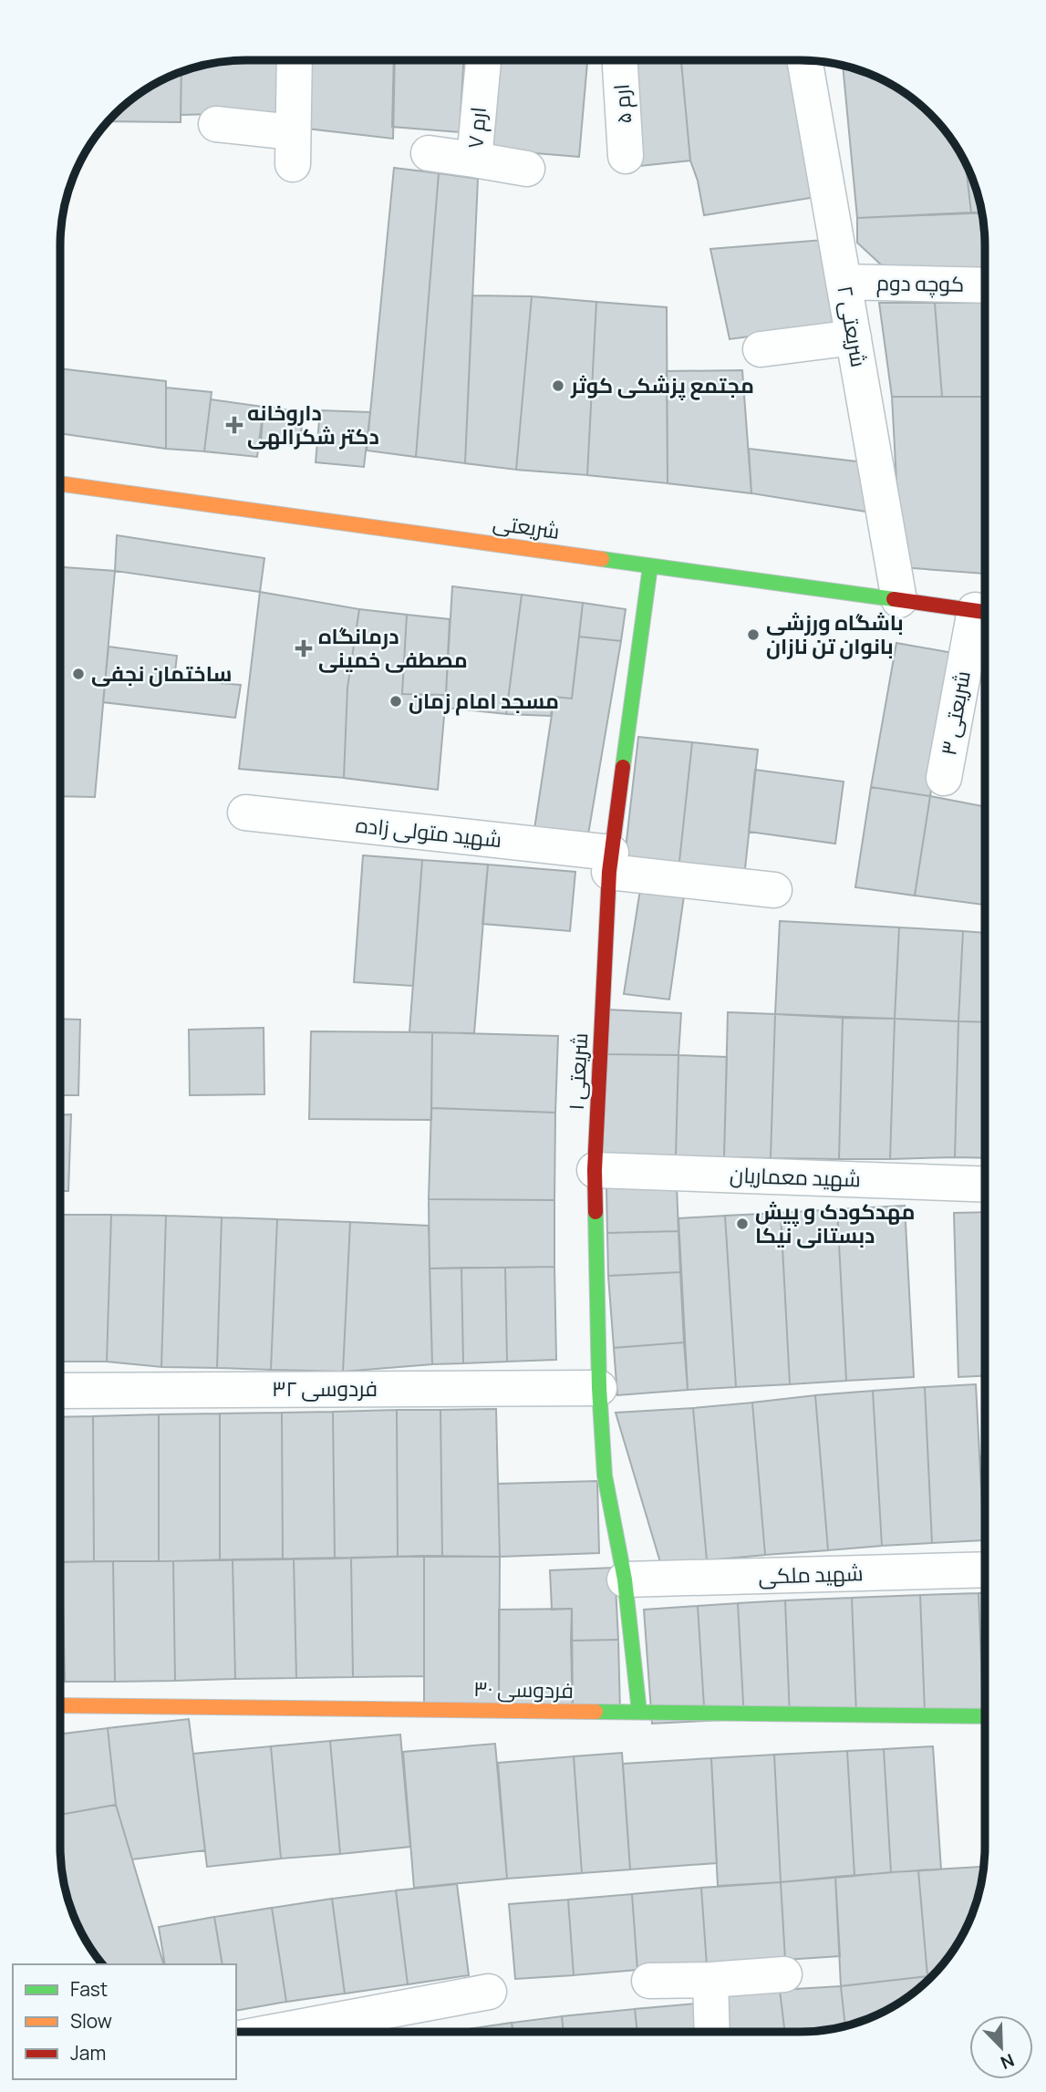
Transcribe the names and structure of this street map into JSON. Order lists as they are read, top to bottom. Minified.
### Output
{"streets":{"street":["ارم ۵","ارم ۷","کوچه دوم","شریعتی ۲","شریعتی","شریعتی ۳","شهید متولی زاده","شریعتی ۱","شهید معماریان","فردوسی ۳۲","شهید ملکی","فردوسی ۳۰"]},"crossings":[["کوچه دوم","شریعتی ۲"],["شریعتی ۲","شریعتی"],["شریعتی","شریعتی ۱"],["شهید متولی زاده","شریعتی ۱"],["شریعتی ۱","شهید معماریان"],["شریعتی ۱","فردوسی ۳۲"],["شریعتی ۱","شهید ملکی"],["شریعتی ۱","فردوسی ۳۰"]],"places":{"other":["مجتمع پزشکی کوثر","باشگاه ورزشی بانوان تن نازان","ساختمان نجفی","مسجد امام زمان","مهدکودک و پیش دبستانی نیکا"],"health":["داروخانه دکتر شکرالهی","درمانگاه مصطفی خمینی"]},"legend":["Fast","Slow","Jam"],"north":"bottom right"}
